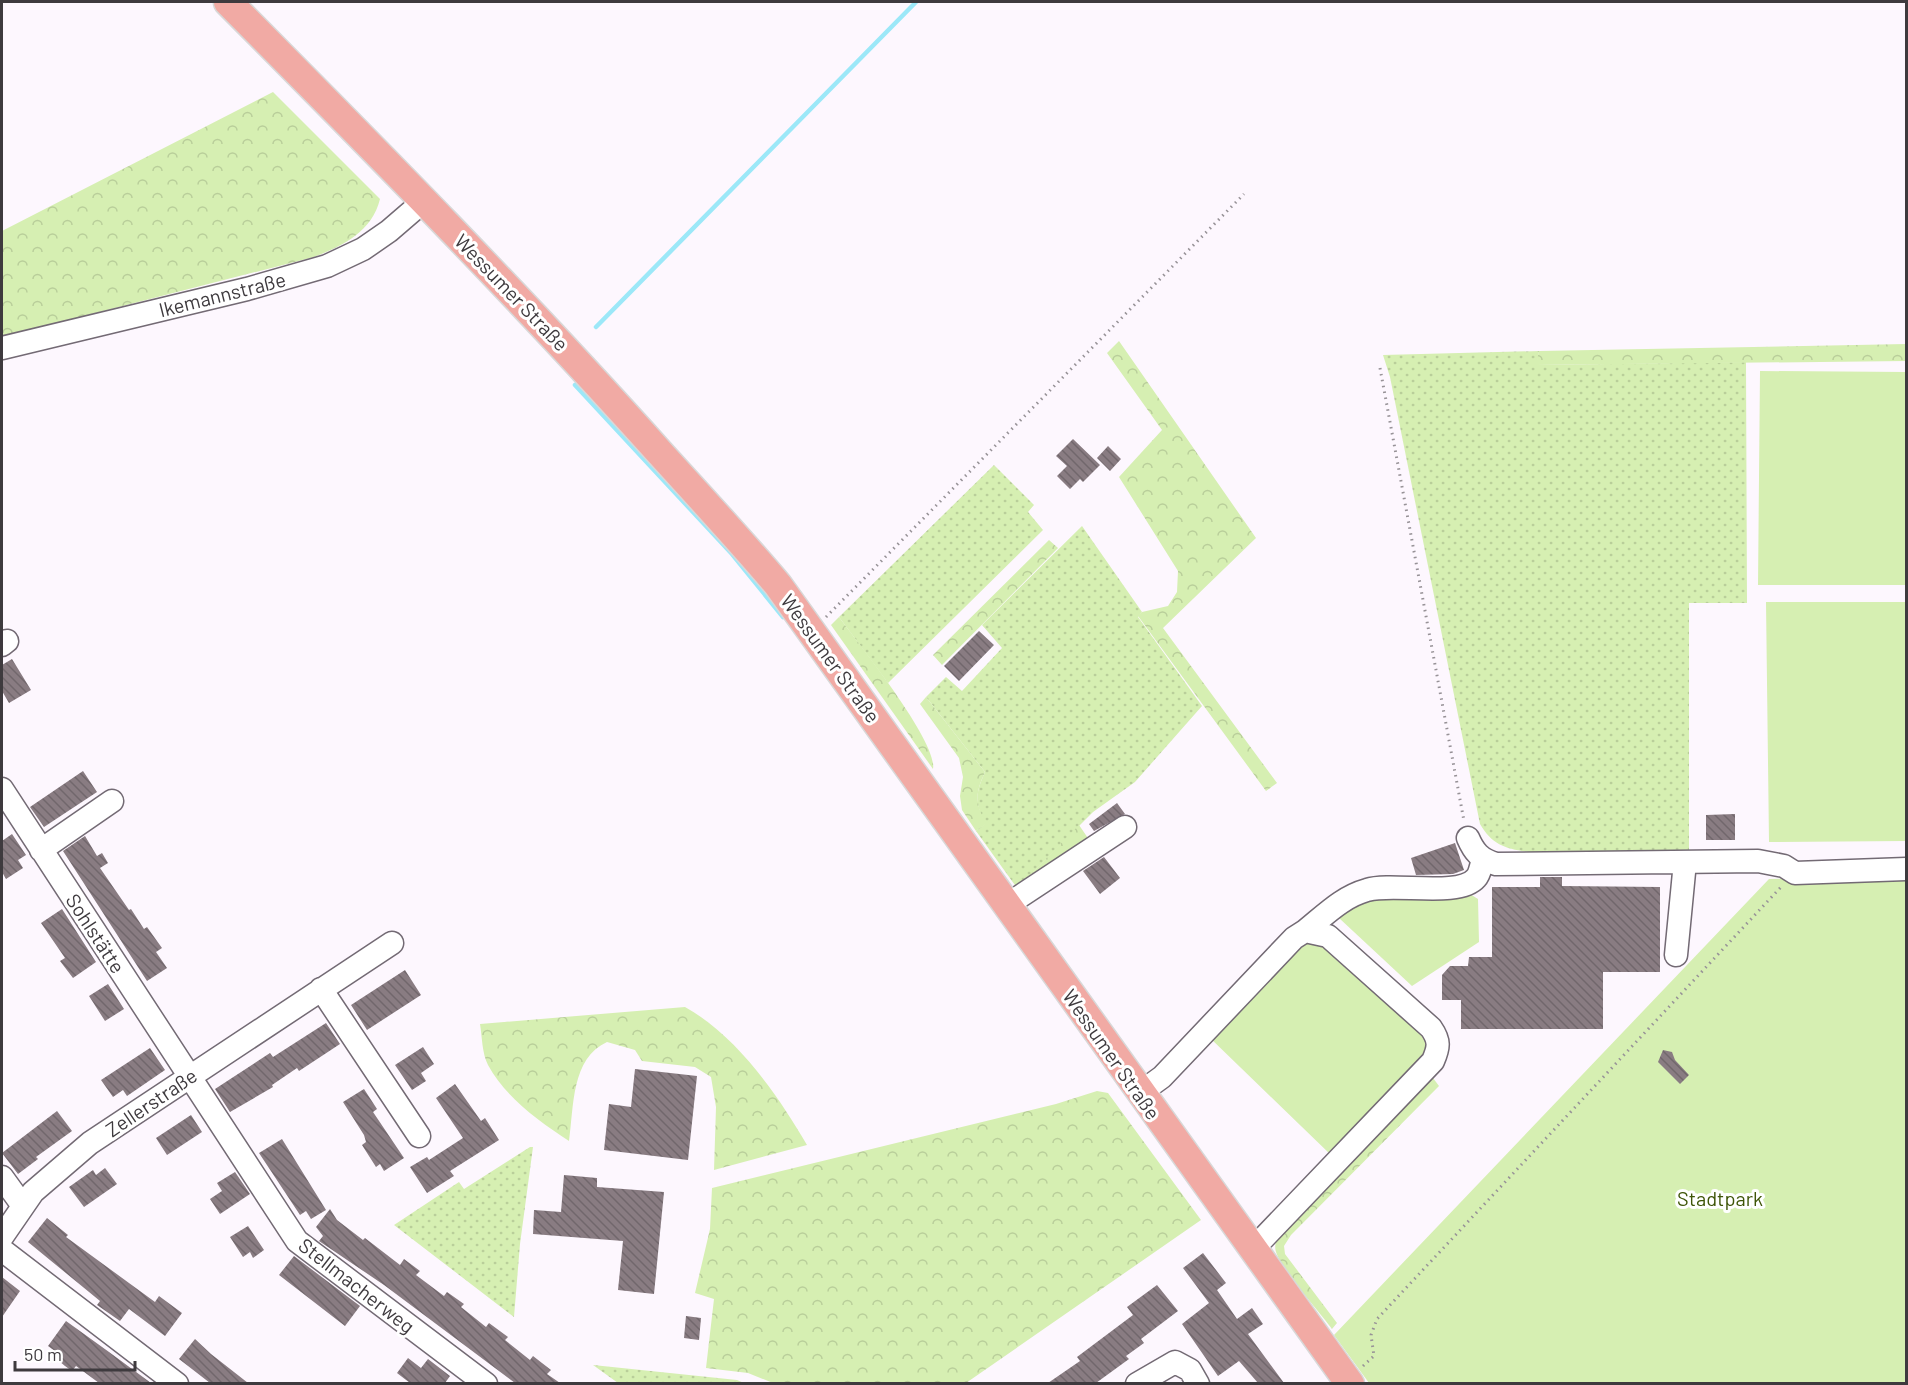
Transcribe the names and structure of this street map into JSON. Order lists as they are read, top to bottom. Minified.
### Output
{"streets":{"main road":["Wessumer Straße"],"street":["Ikemannstraße","Sohlstätte","Zellerstraße","Stellmacherweg"]},"crossings":[["Wessumer Straße","Ikemannstraße"],["Sohlstätte","Zellerstraße"],["Sohlstätte","Stellmacherweg"],["Zellerstraße","Stellmacherweg"]],"parks":["Stadtpark"],"scale_bar":"50 m"}
